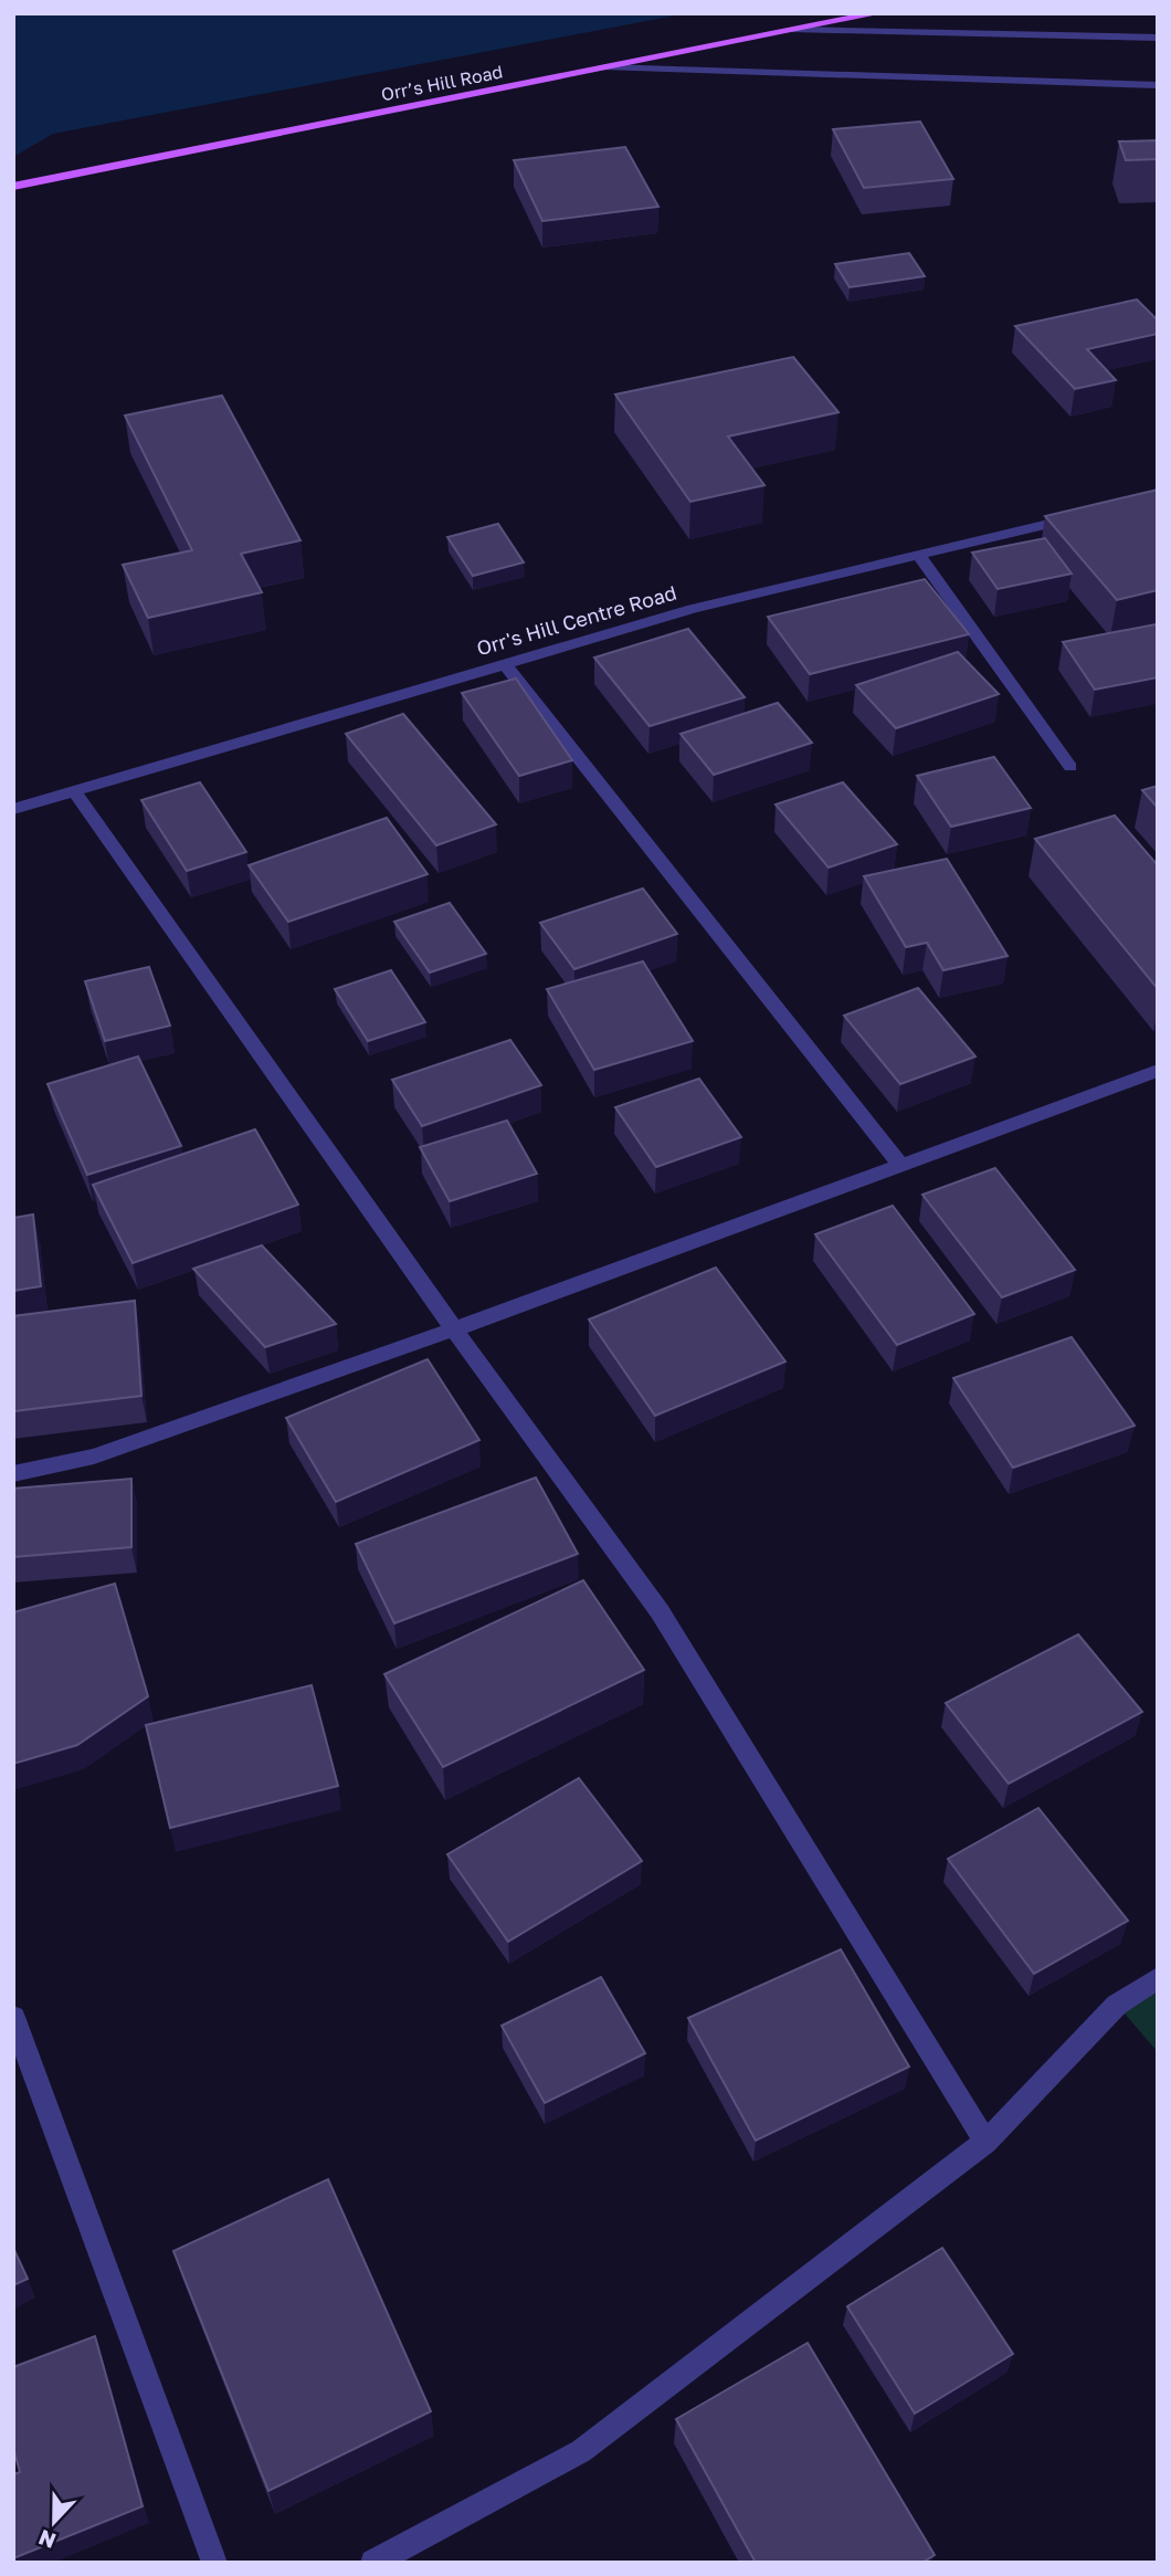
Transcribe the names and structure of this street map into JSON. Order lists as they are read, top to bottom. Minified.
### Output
{"streets":{"main road":["Orr’s Hill Road"],"street":["Orr's Hill Centre Road"]},"north":"bottom"}
